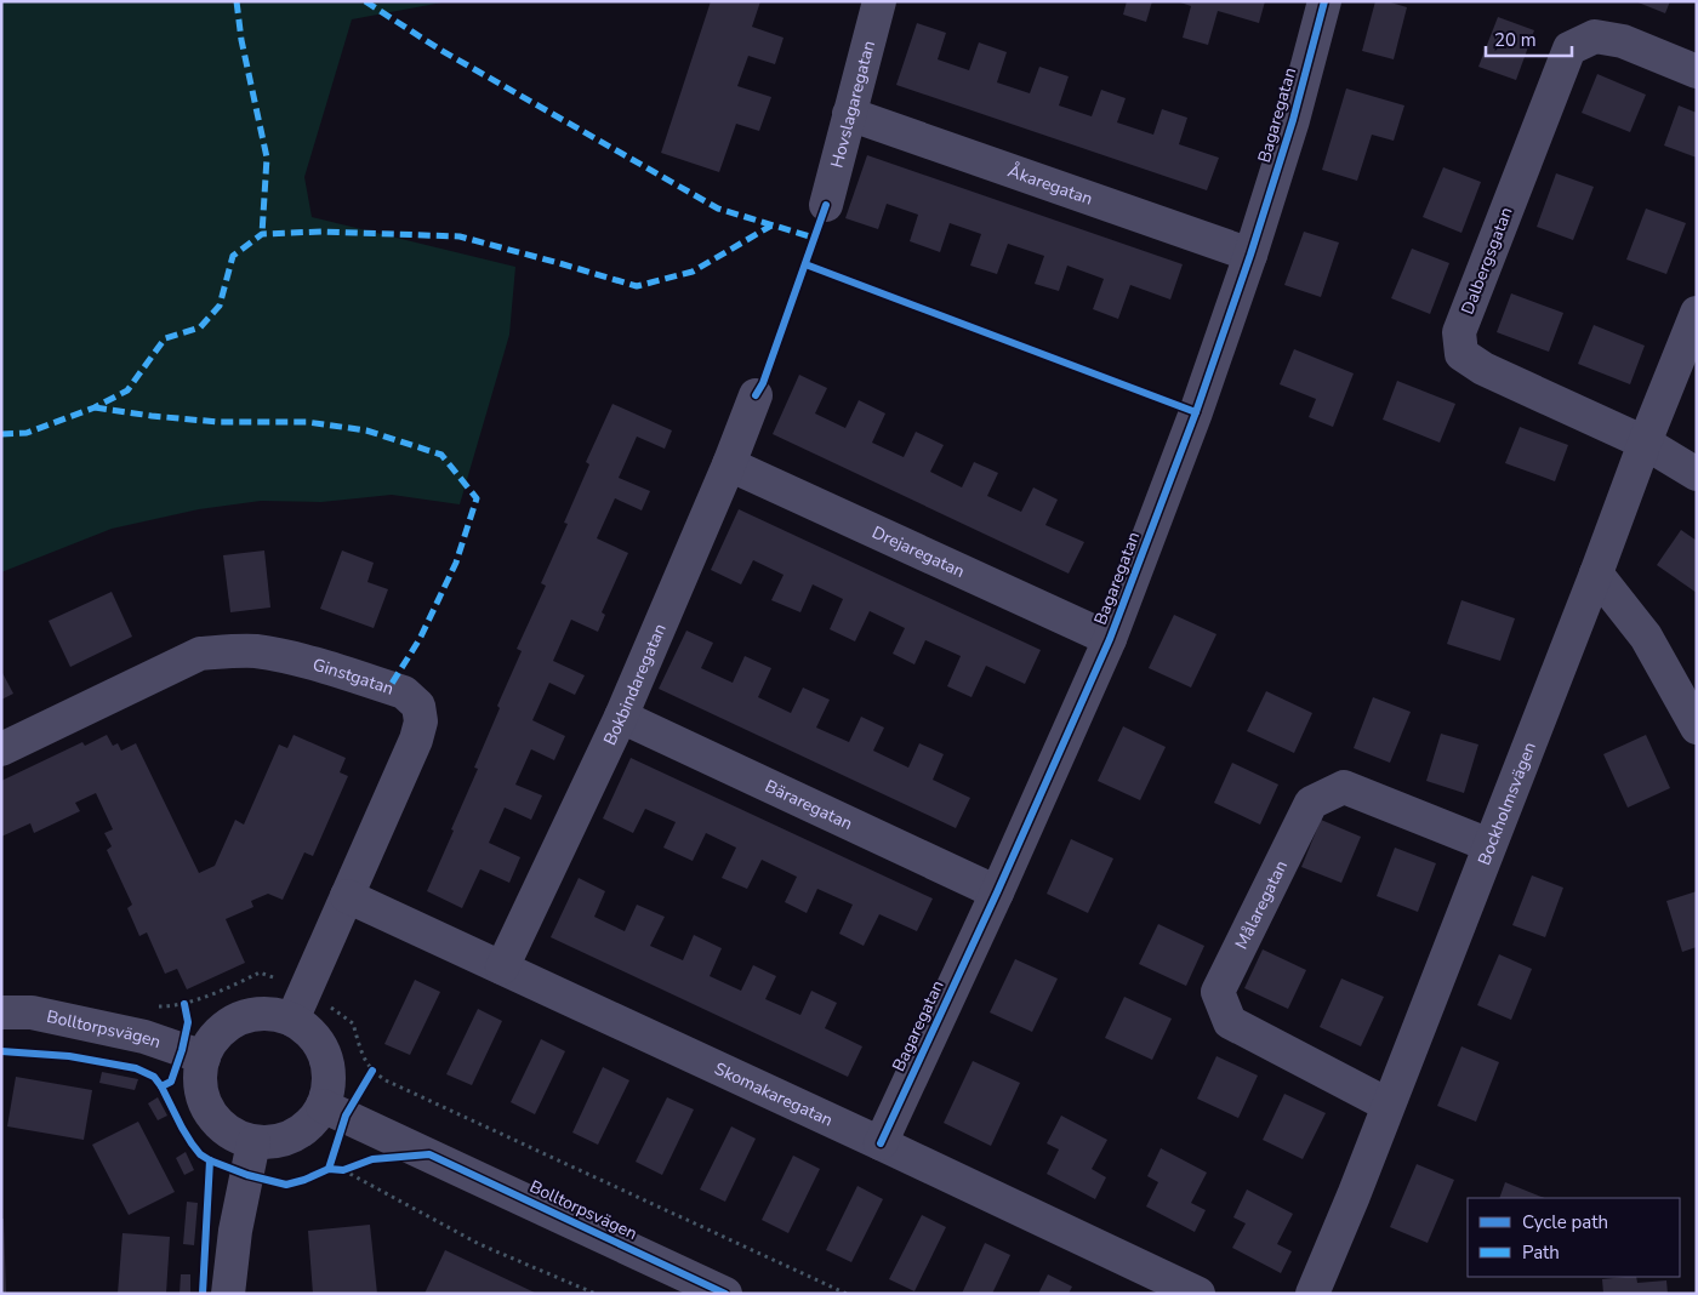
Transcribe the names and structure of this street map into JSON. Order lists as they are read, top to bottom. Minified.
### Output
{"streets":{"street":["Hovslagaregatan","Bagaregatan","Åkaregatan","Dalbergsgatan","Drejaregatan","Ginstgatan","Bokbindaregatan","Bäraregatan","Bockholmsvägen","Målaregatan","Bolltorpsvägen","Skomakaregatan"]},"crossings":[["Hovslagaregatan","Åkaregatan"],["Bagaregatan","Åkaregatan"],["Bagaregatan","Drejaregatan"],["Bagaregatan","Bäraregatan"],["Bagaregatan","Skomakaregatan"],["Dalbergsgatan","Bockholmsvägen"],["Drejaregatan","Bokbindaregatan"],["Ginstgatan","Bolltorpsvägen"],["Ginstgatan","Skomakaregatan"],["Bokbindaregatan","Bäraregatan"],["Bokbindaregatan","Skomakaregatan"],["Bockholmsvägen","Målaregatan"]],"legend":["Cycle path","Path"],"scale_bar":"20 m"}
